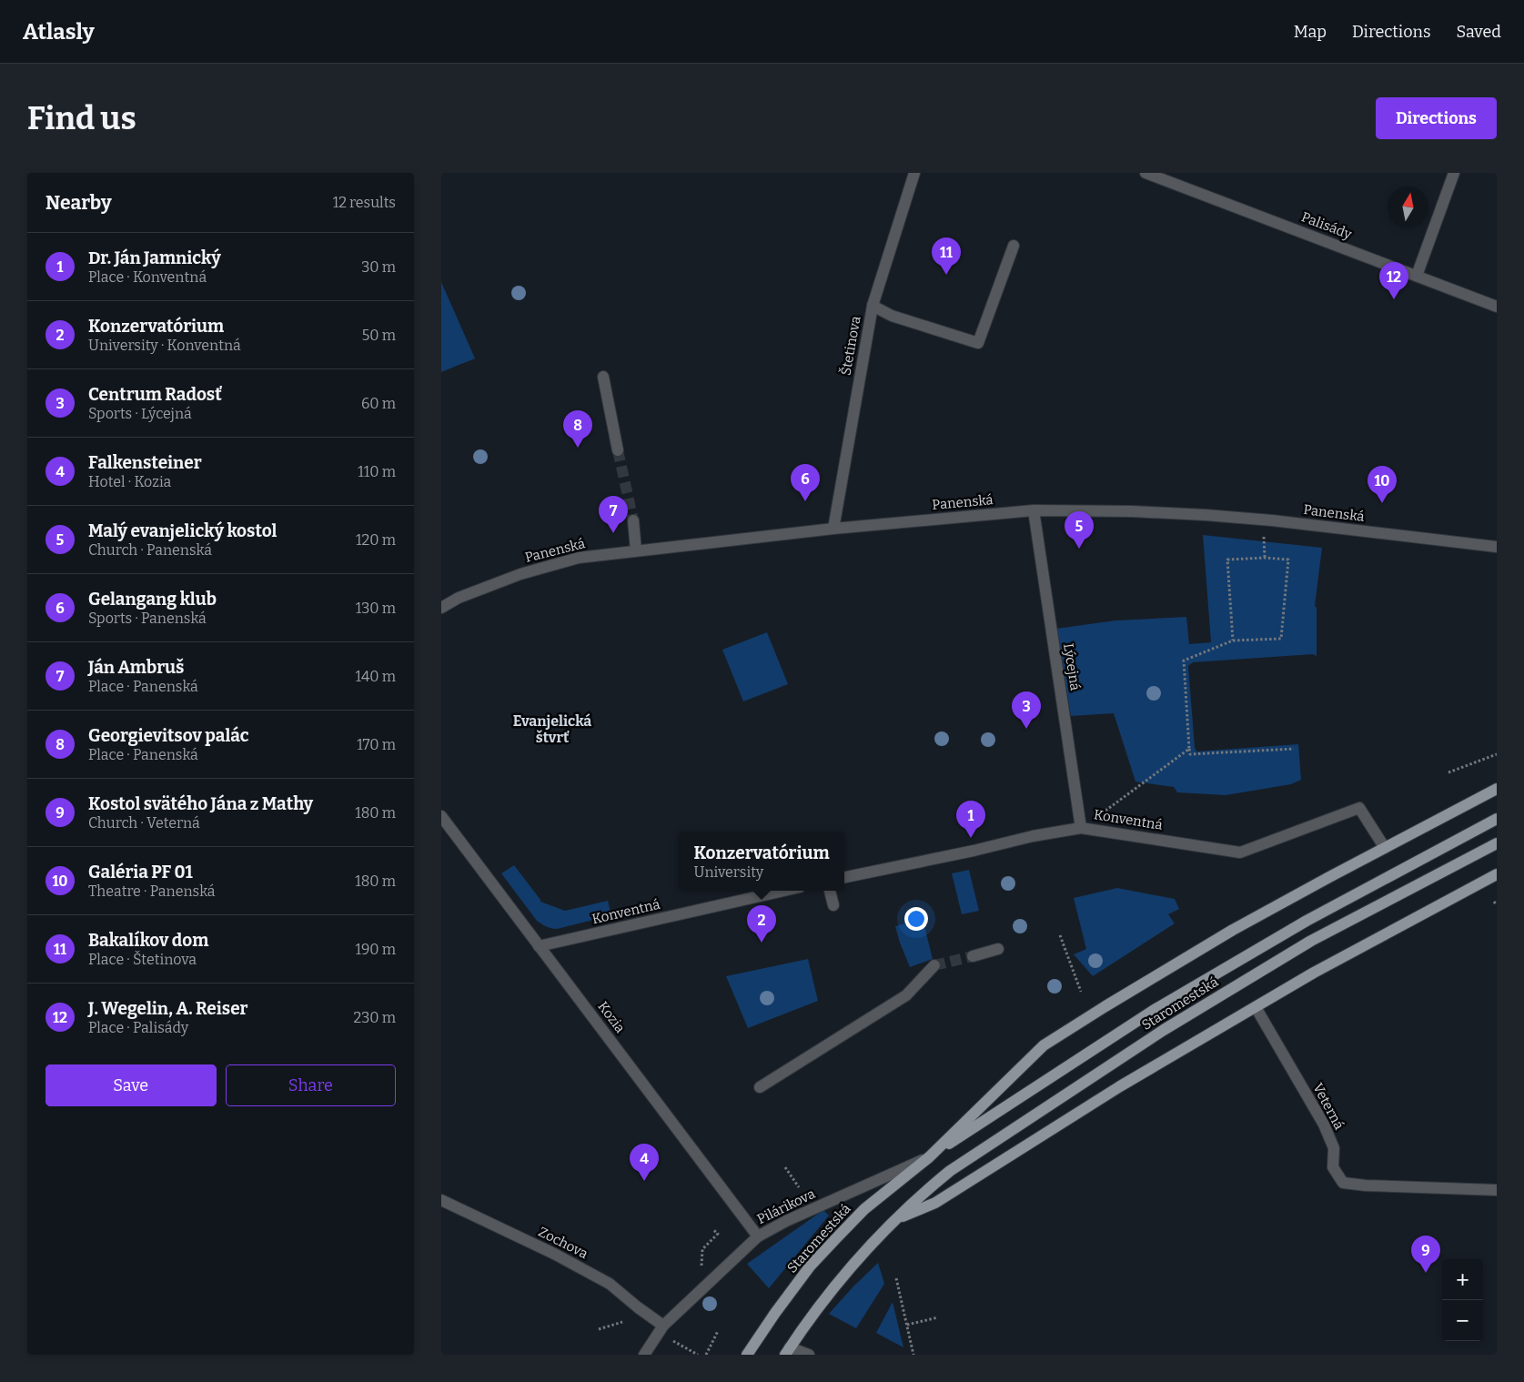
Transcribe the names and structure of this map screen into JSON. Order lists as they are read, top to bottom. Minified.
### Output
{"streets":{"main road":["Staromestská"],"street":["Palisády","Štetinova","Panenská","Lýcejná","Konventná","Kozia","Veterná","Pilárikova","Zochova"]},"crossings":[["Štetinova","Panenská"],["Panenská","Lýcejná"],["Lýcejná","Konventná"],["Konventná","Staromestská"],["Konventná","Kozia"],["Staromestská","Veterná"],["Staromestská","Pilárikova"],["Kozia","Pilárikova"],["Pilárikova","Zochova"]],"districts":["Evanjelická štvrť"],"north":"top","page":{"header":"Atlasly","nav":["Map","Directions","Saved"],"buttons":["Directions",["Save","Share"]],"title":"Find us","heading":["Nearby","12 results"],"list":[{"mark":"1","name":"Dr. Ján Jamnický","note":"Place · Konventná","value":"30 m"},{"mark":"2","name":"Konzervatórium","note":"University · Konventná","value":"50 m"},{"mark":"3","name":"Centrum Radosť","note":"Sports · Lýcejná","value":"60 m"},{"mark":"4","name":"Falkensteiner","note":"Hotel · Kozia","value":"110 m"},{"mark":"5","name":"Malý evanjelický kostol","note":"Church · Panenská","value":"120 m"},{"mark":"6","name":"Gelangang klub","note":"Sports · Panenská","value":"130 m"},{"mark":"7","name":"Ján Ambruš","note":"Place · Panenská","value":"140 m"},{"mark":"8","name":"Georgievitsov palác","note":"Place · Panenská","value":"170 m"},{"mark":"9","name":"Kostol svätého Jána z Mathy","note":"Church · Veterná","value":"180 m"},{"mark":"10","name":"Galéria PF 01","note":"Theatre · Panenská","value":"180 m"},{"mark":"11","name":"Bakalíkov dom","note":"Place · Štetinova","value":"190 m"},{"mark":"12","name":"J. Wegelin, A. Reiser","note":"Place · Palisády","value":"230 m"}],"pins":["11","12","8","6","10","7","5","3","1","2","4","9"],"popup":["Konzervatórium","University"],"map_buttons":["+","−"]}}
